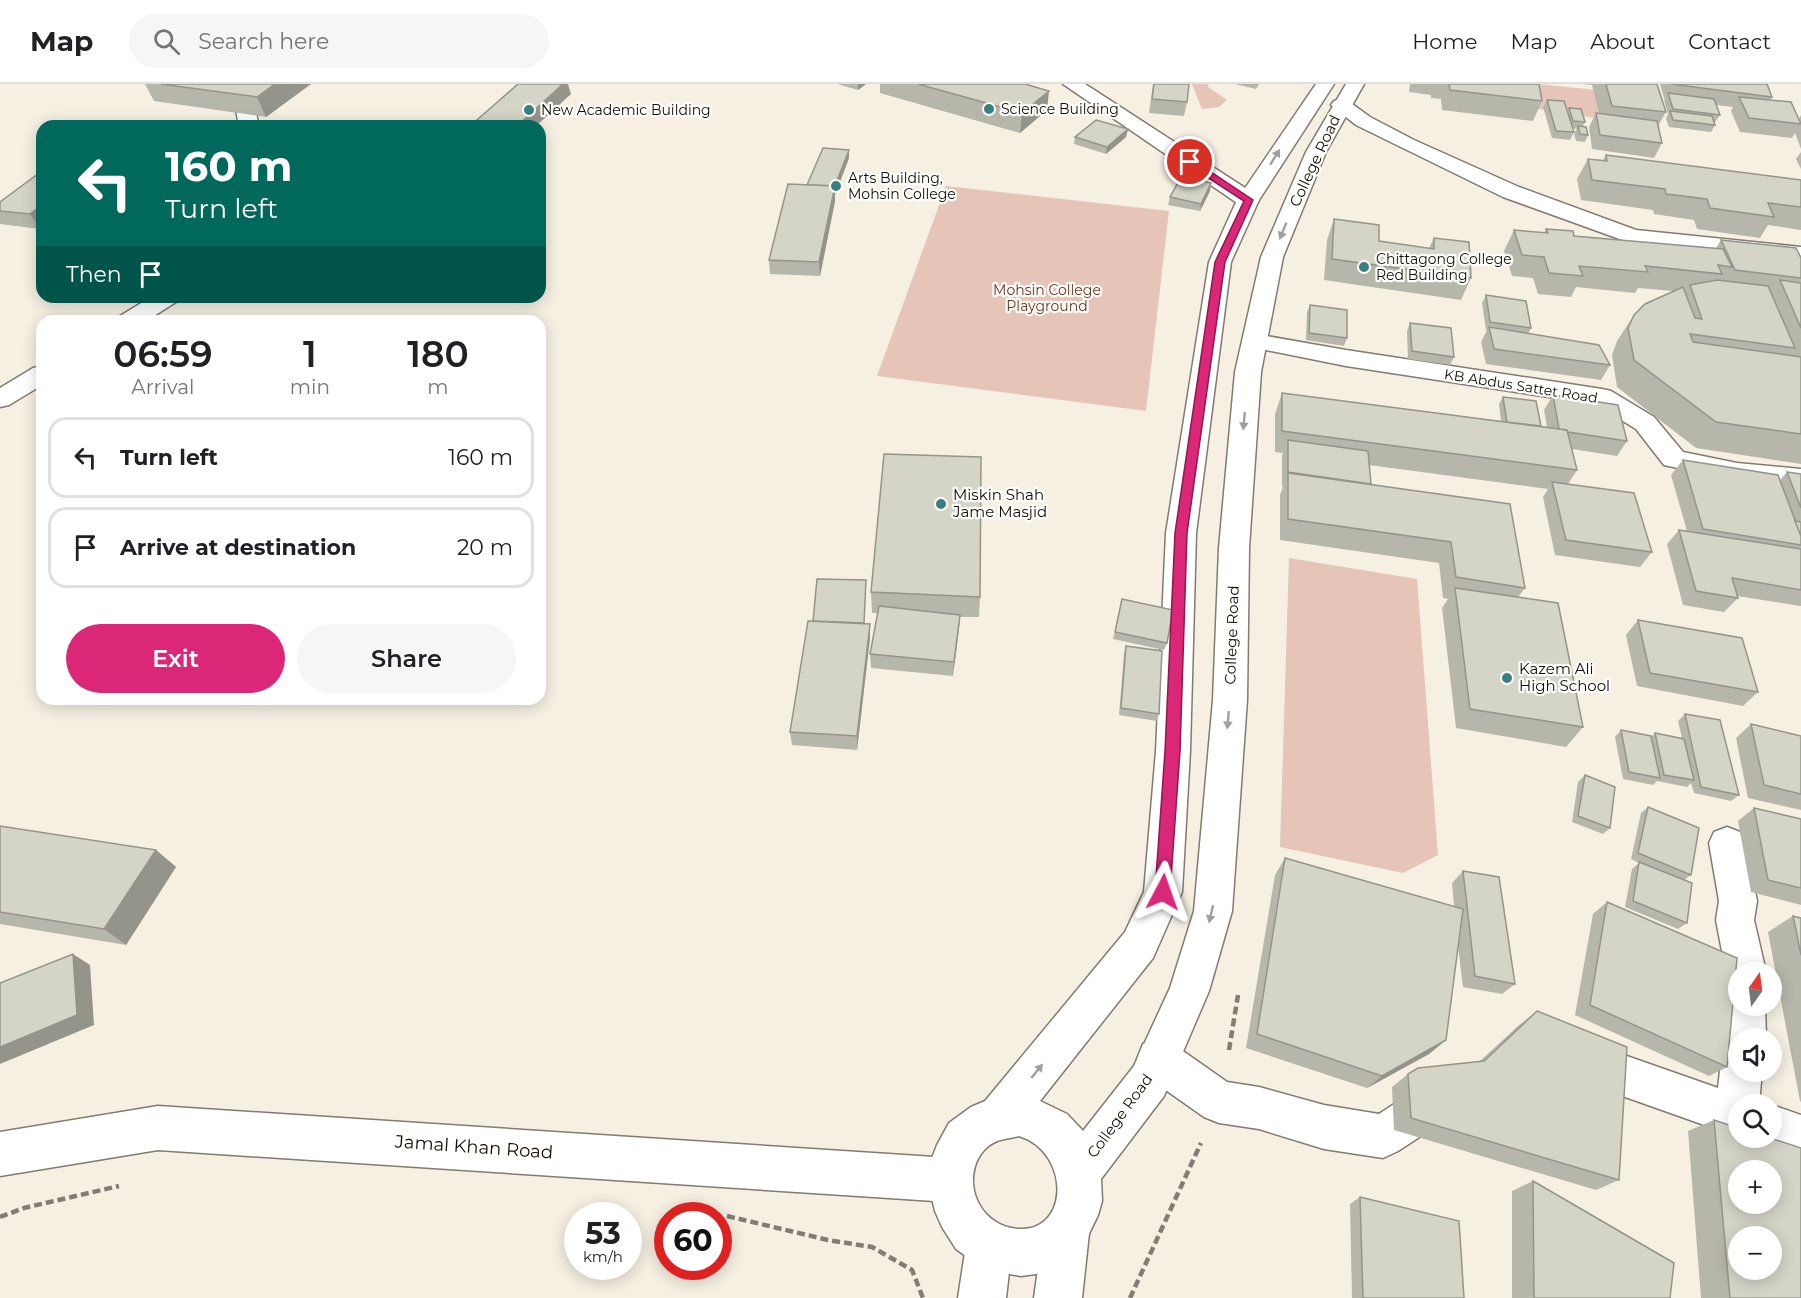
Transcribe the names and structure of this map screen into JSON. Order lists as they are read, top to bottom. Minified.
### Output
{"streets":{"main road":["College Road","KB Abdus Sattet Road","Jamal Khan Road"]},"crossings":[["College Road","KB Abdus Sattet Road"],["College Road","Jamal Khan Road"]],"parks":["Mohsin College Playground"],"places":["Science Building","New Academic Building","Arts Building, Mohsin College","Chittagong College Red Building","Miskin Shah Jame Masjid","Kazem Ali High School"],"north":"top","page":{"header":"Map","search":"Search here","nav":["Home","Map","About","Contact"],"turn":["160 m","Turn left"],"then":"Then","eta":["06:59","Arrival","1","min","180","m"],"list":[{"name":"Turn left","value":"160 m"},{"name":"Arrive at destination","value":"20 m"}],"buttons":["Exit","Share"],"map_buttons":["+","−"],"speed":"53 km/h","limit":"60"}}
